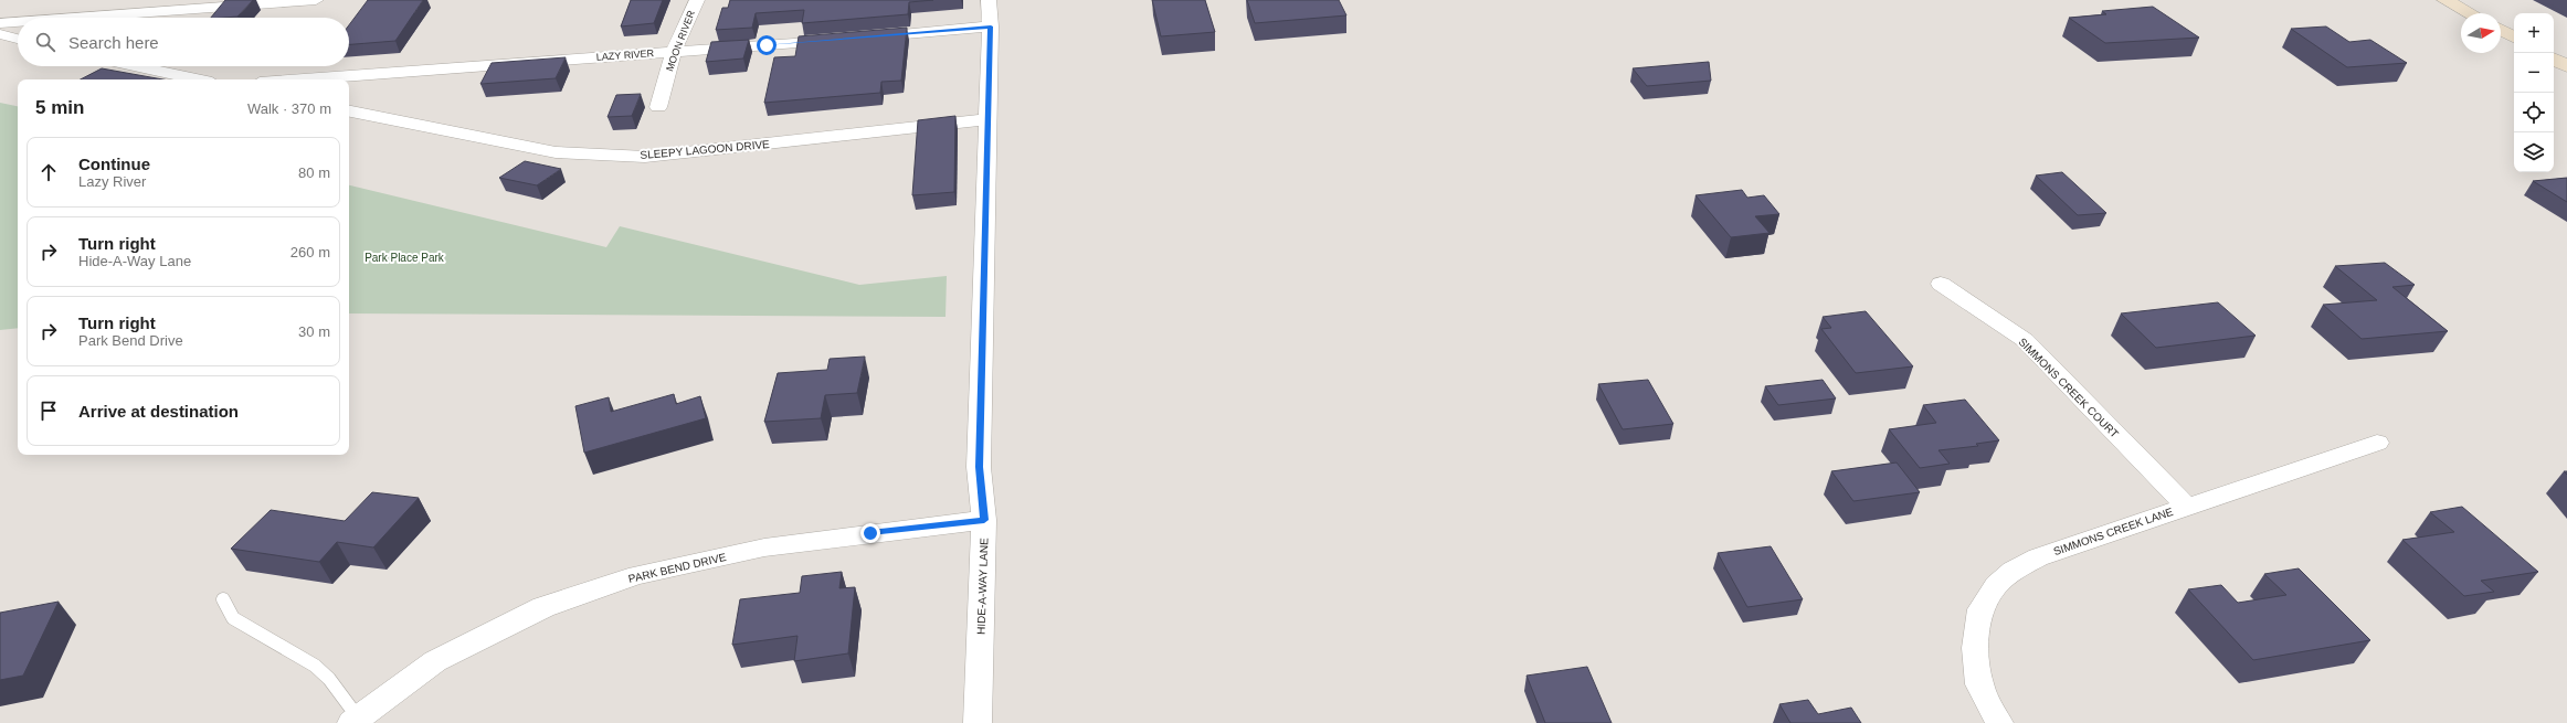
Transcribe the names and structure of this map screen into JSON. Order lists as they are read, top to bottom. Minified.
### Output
{"streets":{"street":["MOON RIVER","LAZY RIVER","SLEEPY LAGOON DRIVE","SIMMONS CREEK COURT","SIMMONS CREEK LANE","PARK BEND DRIVE","HIDE-A-WAY LANE"]},"crossings":[["MOON RIVER","LAZY RIVER"],["SLEEPY LAGOON DRIVE","HIDE-A-WAY LANE"],["SIMMONS CREEK COURT","SIMMONS CREEK LANE"],["PARK BEND DRIVE","HIDE-A-WAY LANE"]],"parks":["Park Place Park"],"north":"right","page":{"map_buttons":["+","−"],"search":"Search here","heading":["5 min","Walk · 370 m"],"list":[["Continue","Lazy River","80 m"],["Turn right","Hide-A-Way Lane","260 m"],["Turn right","Park Bend Drive","30 m"],"Arrive at destination"]}}
